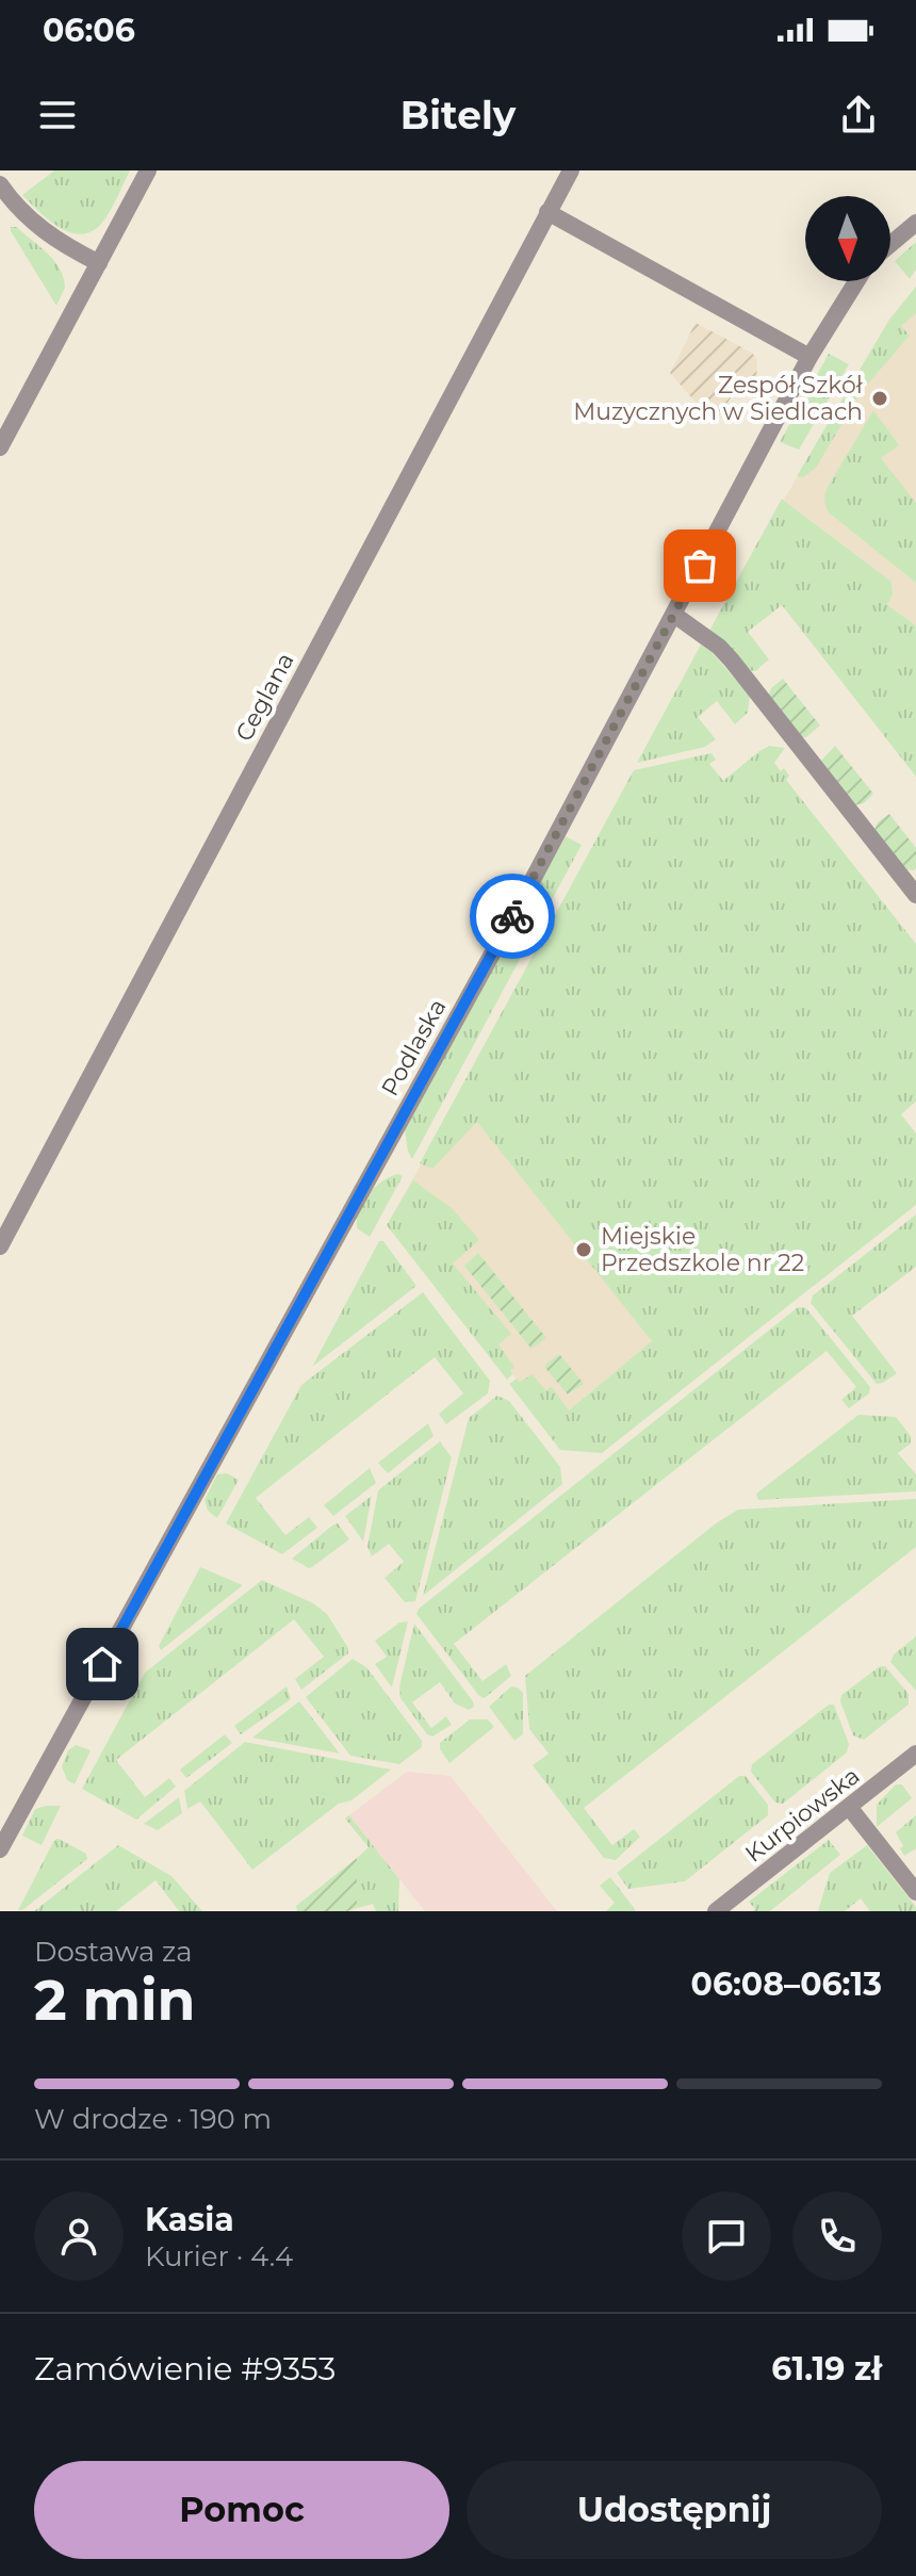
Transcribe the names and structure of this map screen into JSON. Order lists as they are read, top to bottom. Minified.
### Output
{"streets":{"street":["Ceglana","Podlaska","Kurpiowska"]},"places":["Zespół Szkół Muzycznych w Siedlcach","Miejskie Przedszkole nr 22"],"north":"bottom","page":{"status":"06:06","header":"Bitely","heading":["2 min","Dostawa za","06:08–06:13"],"panel":["Kasia","Kurier · 4.4","Zamówienie #9353","61.19 zł"],"bar":"W drodze · 190 m","buttons":["Pomoc","Udostępnij"]}}
